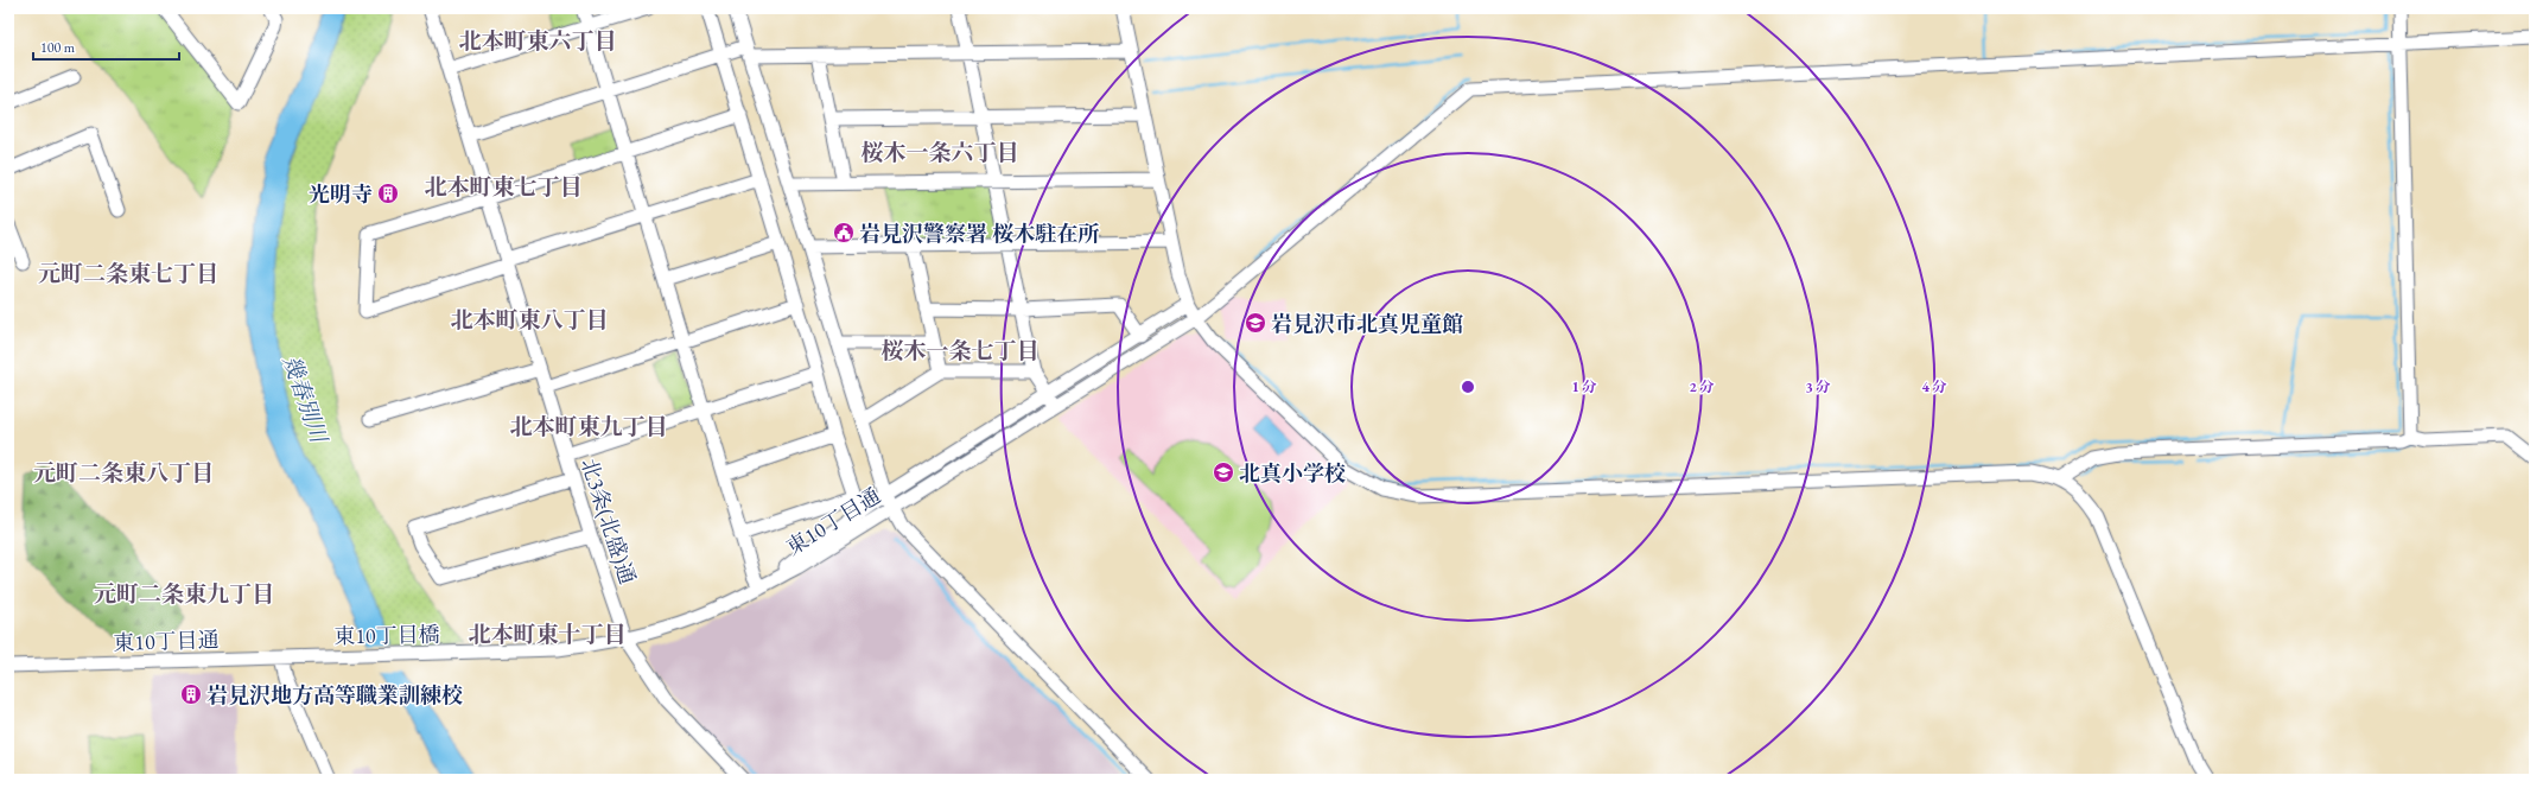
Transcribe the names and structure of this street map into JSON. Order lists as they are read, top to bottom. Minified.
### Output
{"streets":{"street":["北3条(北盛)通","東10丁目通","東10丁目橋"]},"crossings":[["北3条(北盛)通","東10丁目通"],["東10丁目通","東10丁目橋"]],"districts":["北本町東六丁目","桜木一条六丁目","北本町東七丁目","元町二条東七丁目","北本町東八丁目","桜木一条七丁目","北本町東九丁目","元町二条東八丁目","元町二条東九丁目","北本町東十丁目"],"water":["幾春別川"],"places":{"building":["光明寺","岩見沢地方高等職業訓練校"],"public building":["岩見沢警察署 桜木駐在所"],"school or university":["岩見沢市北真児童館","北真小学校"]},"scale_bar":"100 m","rings":["1 分","2 分","3 分","4 分"]}
